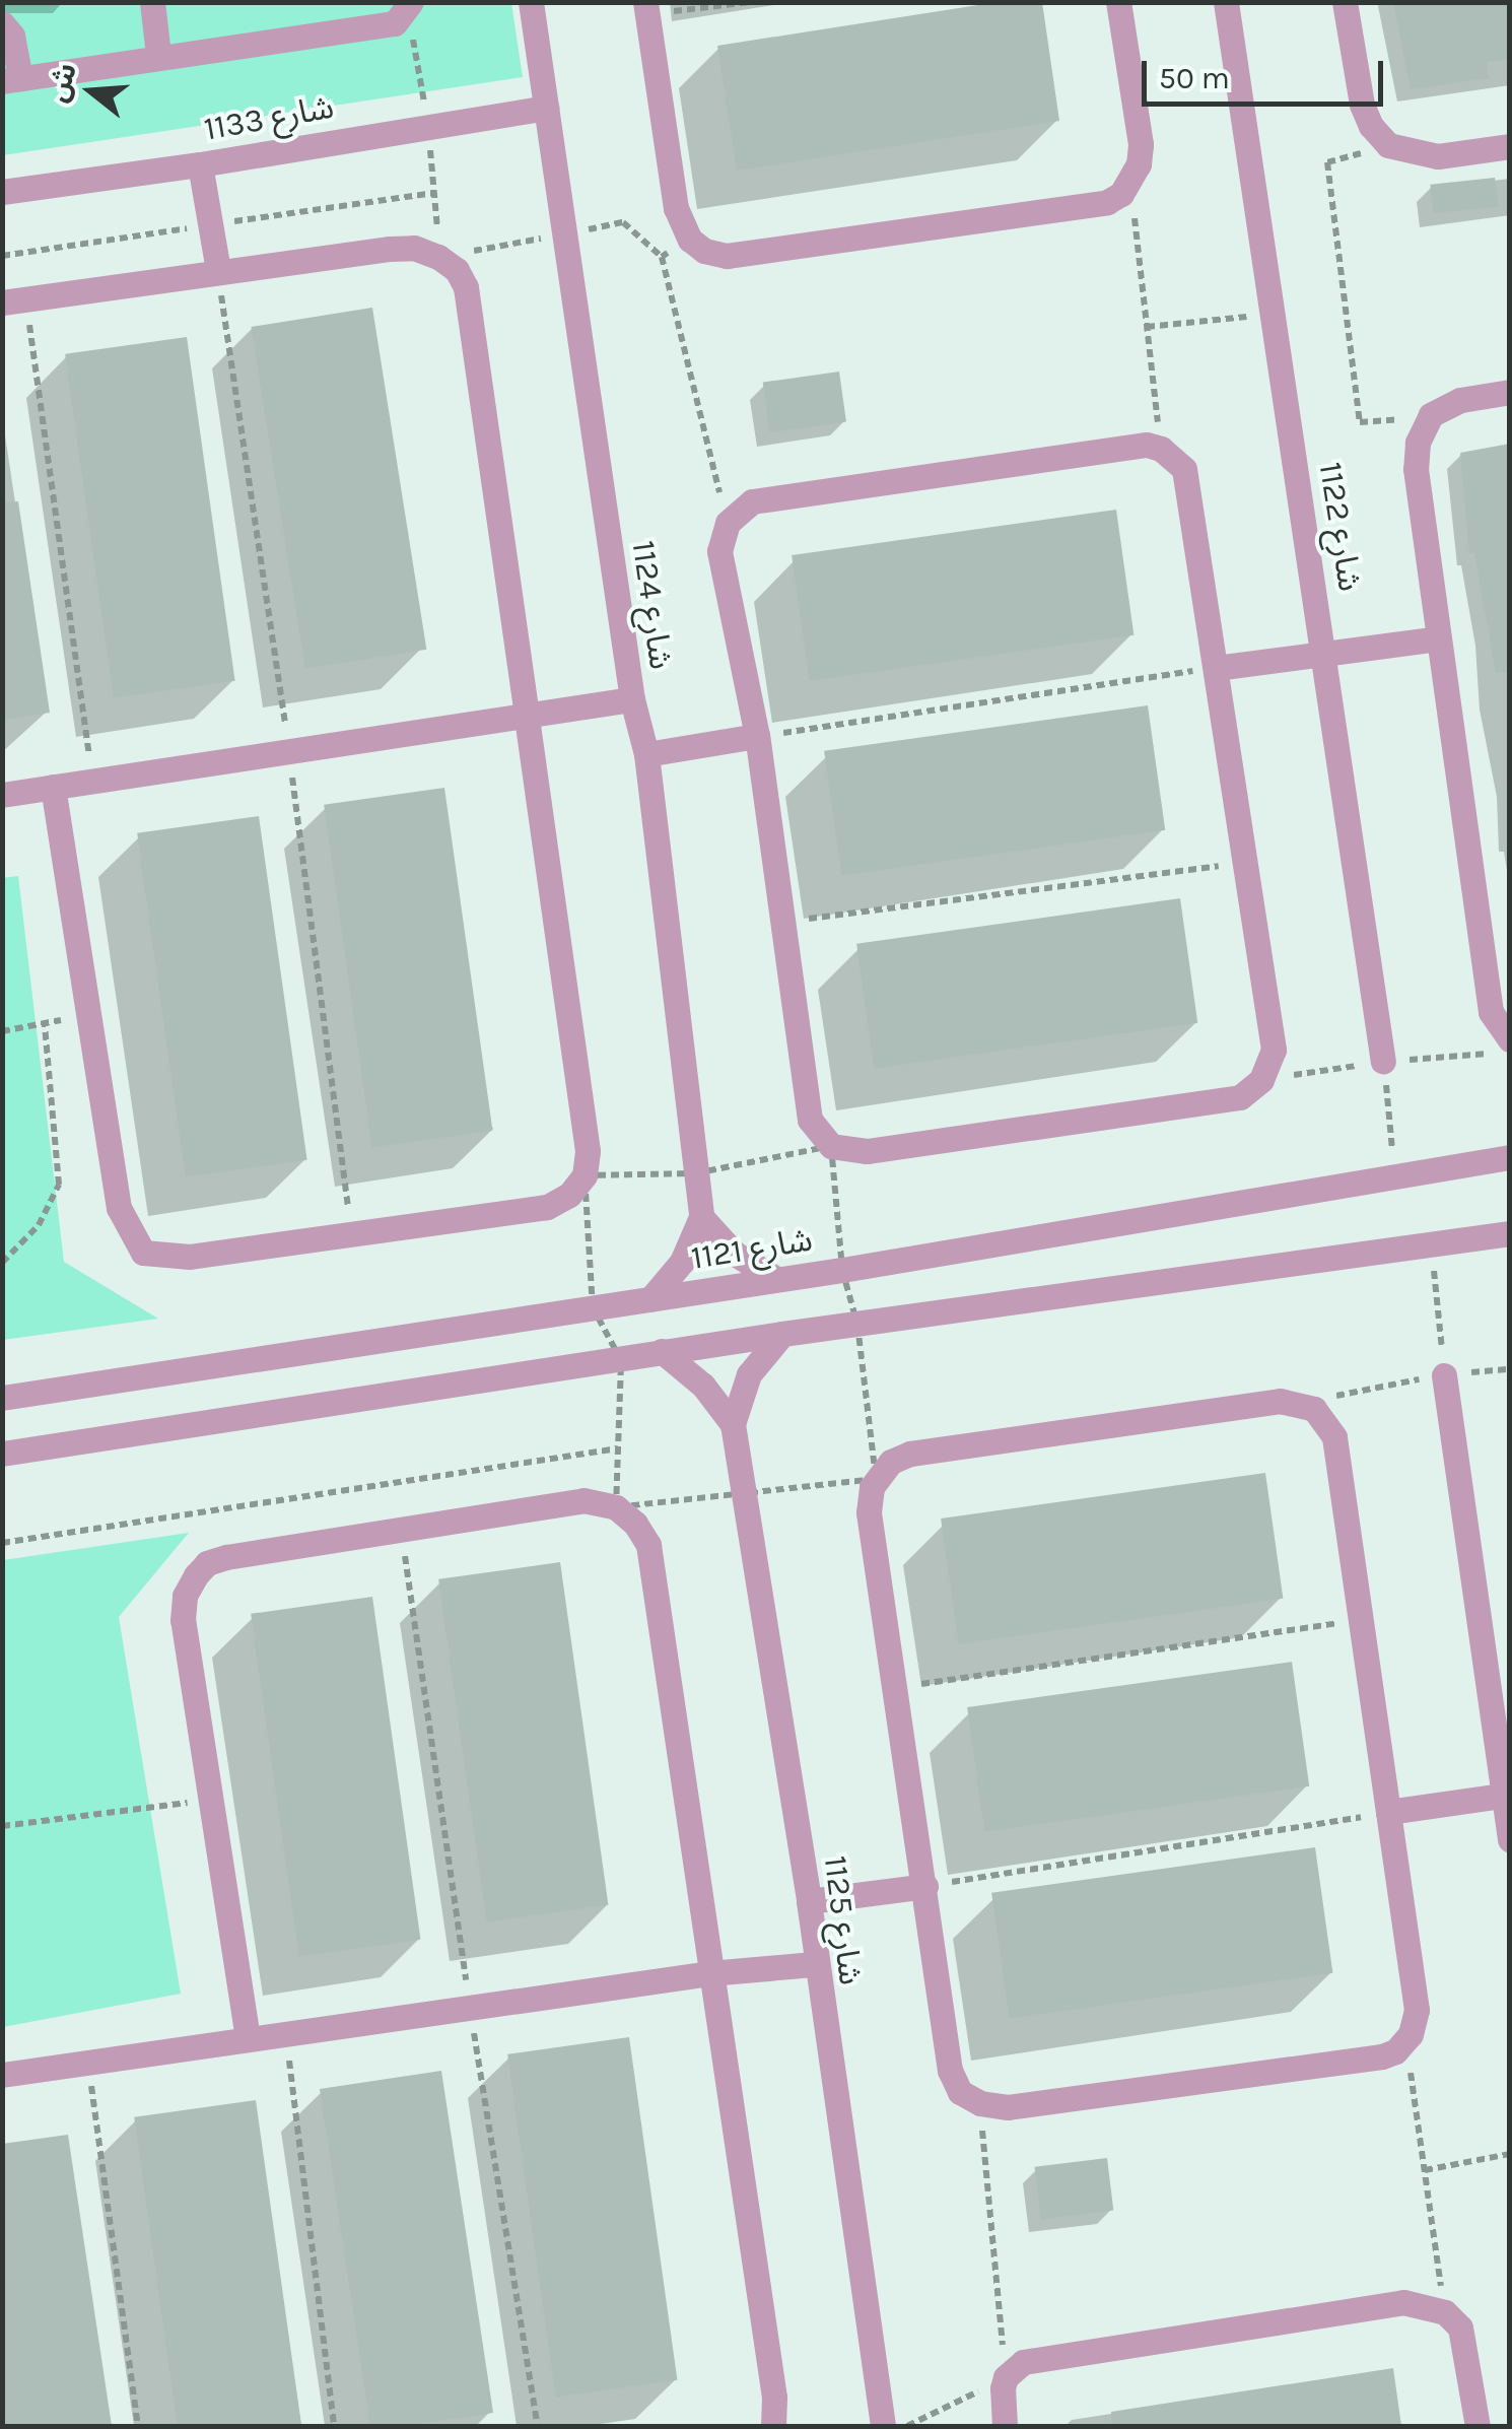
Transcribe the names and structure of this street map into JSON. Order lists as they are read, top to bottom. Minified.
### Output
{"streets":{"street":["شارع 1133","شارع 1122","شارع 1124","شارع 1121","شارع 1125"]},"crossings":[["شارع 1133","شارع 1124"]],"scale_bar":"50 m","north":"left"}
